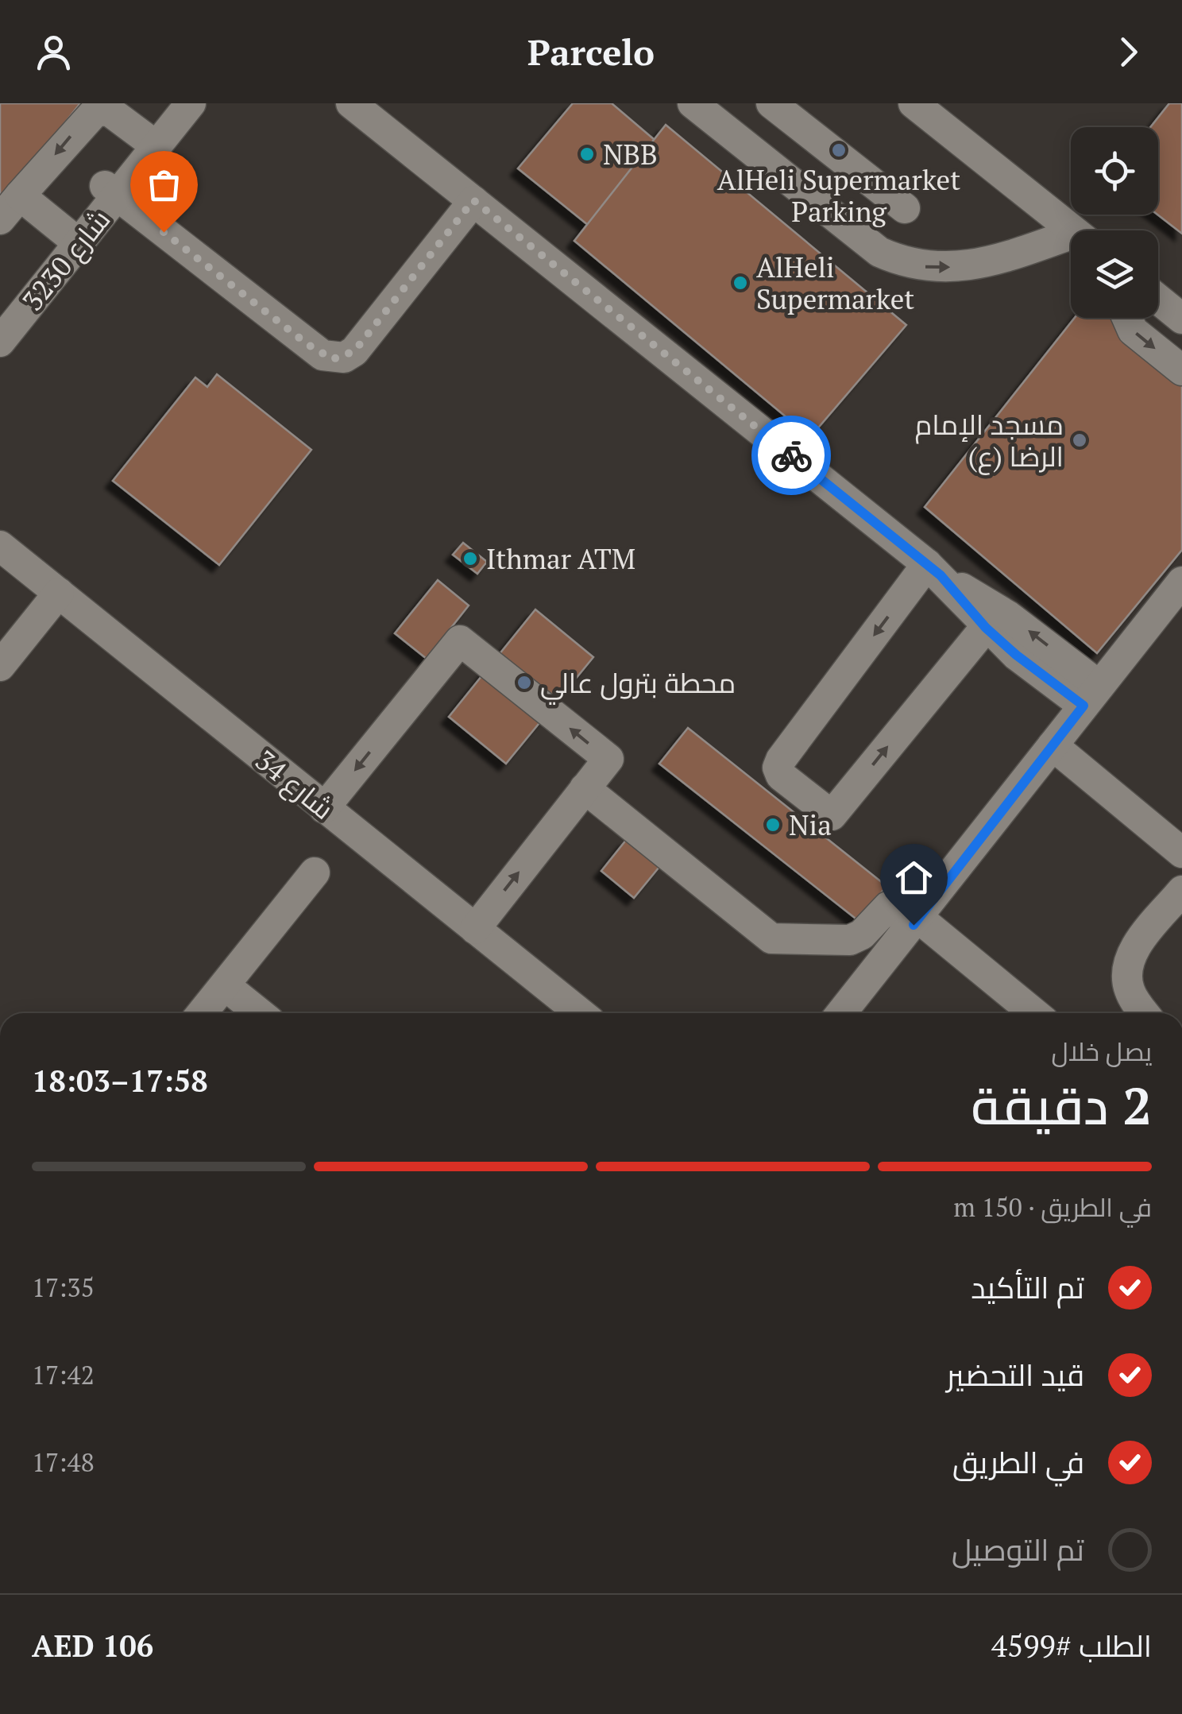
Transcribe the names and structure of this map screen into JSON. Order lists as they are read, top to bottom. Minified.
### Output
{"streets":{"street":["شارع 3230","شارع 34"]},"places":["AlHeli Supermarket Parking","NBB","AlHeli Supermarket","مسجد الإمام الرضا (ع)","Ithmar ATM","محطة بترول عالي","Nia"],"page":{"header":"Parcelo","heading":["2 دقيقة","يصل خلال","17:58–18:03"],"panel":["الطلب #4599","AED 106"],"bar":"في الطريق · 150 m","list":[["تم التأكيد","17:35"],["قيد التحضير","17:42"],["في الطريق","17:48"],"تم التوصيل"]}}
